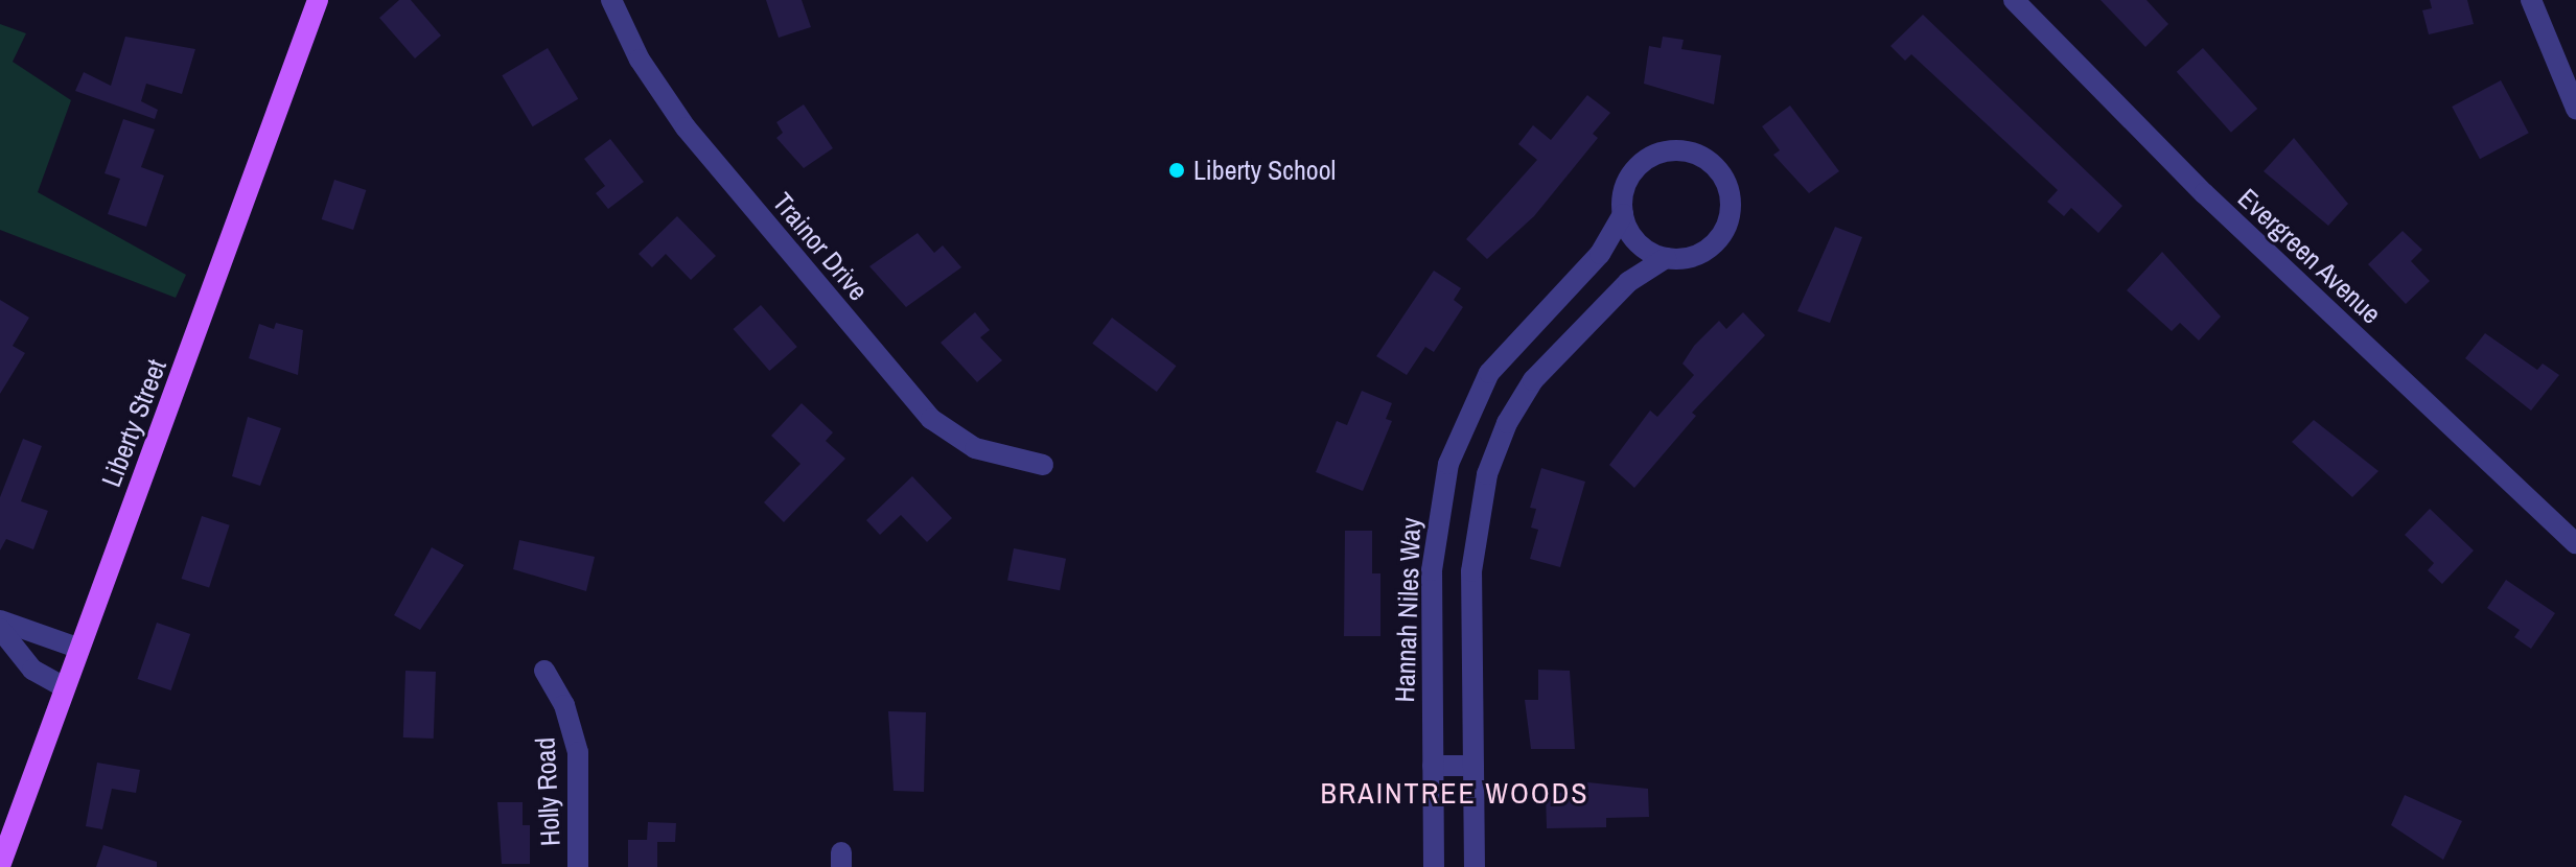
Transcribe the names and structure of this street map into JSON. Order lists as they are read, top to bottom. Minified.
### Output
{"streets":{"main road":["Liberty Street"],"street":["Trainor Drive","Evergreen Avenue","Hannah Niles Way","Holly Road"]},"districts":["BRAINTREE WOODS"],"places":["Liberty School"]}
